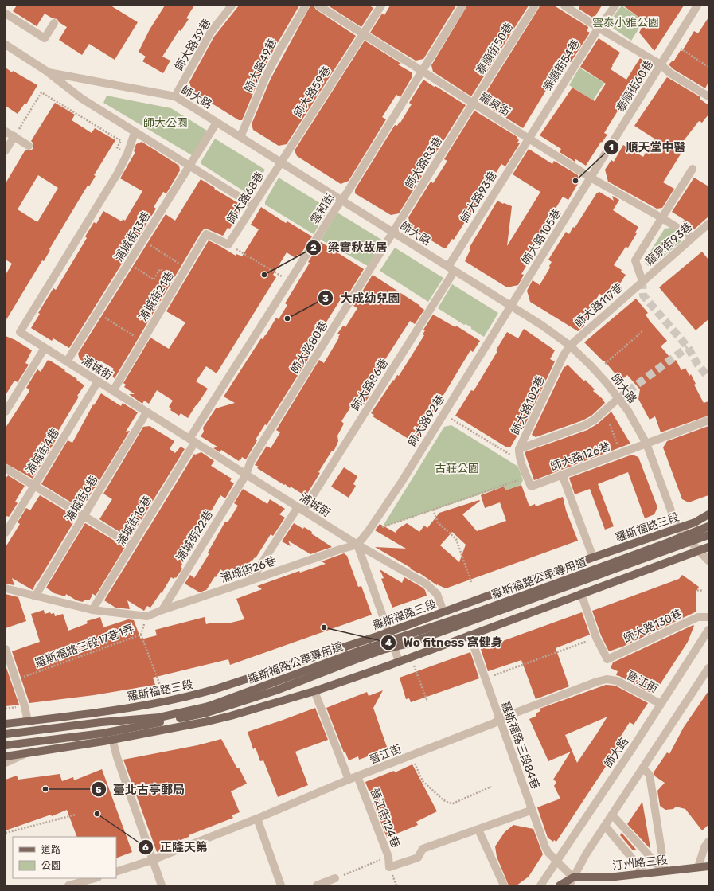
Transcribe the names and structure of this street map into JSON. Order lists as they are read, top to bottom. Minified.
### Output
{"streets":{"main road":["羅斯福路三段","羅斯福路公車專用道","汀州路三段"],"street":["師大路39巷","泰順街50巷","師大路49巷","泰順街54巷","泰順街60巷","師大路59巷","師大路","龍泉街","師大路83巷","師大路93巷","師大路68巷","雲和街","浦城街13巷","師大路105巷","龍泉街93巷","浦城街21巷","師大路117巷","師大路80巷","浦城街","師大路86巷","師大路102巷","師大路92巷","浦城街4巷","師大路126巷","浦城街6巷","浦城街16巷","浦城街22巷","浦城街26巷","師大路130巷","晉江街","羅斯福路三段84巷","晉江街124巷"],"path":["羅斯福路三段17巷1弄"]},"crossings":[["師大路39巷","師大路"],["泰順街50巷","龍泉街"],["泰順街50巷","師大路83巷"],["師大路49巷","師大路"],["泰順街54巷","龍泉街"],["泰順街54巷","師大路93巷"],["泰順街60巷","龍泉街"],["泰順街60巷","師大路105巷"],["師大路59巷","師大路"],["師大路59巷","龍泉街"],["師大路59巷","師大路68巷"],["師大路","師大路83巷"],["師大路","師大路93巷"],["師大路","師大路68巷"],["師大路","雲和街"],["師大路","浦城街13巷"],["師大路","師大路105巷"],["師大路","師大路117巷"],["師大路","師大路80巷"],["師大路","浦城街"],["師大路","師大路86巷"],["師大路","師大路102巷"],["師大路","師大路92巷"],["師大路","師大路126巷"],["師大路","羅斯福路三段"],["師大路","晉江街"],["師大路","羅斯福路三段84巷"],["龍泉街","師大路83巷"],["龍泉街","師大路93巷"],["龍泉街","雲和街"],["龍泉街","師大路105巷"],["龍泉街","龍泉街93巷"],["師大路83巷","師大路80巷"],["師大路93巷","師大路86巷"],["師大路68巷","浦城街21巷"],["雲和街","浦城街"],["雲和街","浦城街16巷"],["浦城街13巷","浦城街"],["師大路105巷","師大路92巷"],["龍泉街93巷","師大路117巷"],["浦城街21巷","浦城街"],["師大路117巷","師大路102巷"],["師大路80巷","浦城街"],["師大路80巷","浦城街22巷"],["浦城街","師大路86巷"],["浦城街","師大路92巷"],["浦城街","浦城街4巷"],["浦城街","浦城街6巷"],["浦城街","浦城街16巷"],["浦城街","羅斯福路三段"],["浦城街","浦城街22巷"],["浦城街","浦城街26巷"],["師大路86巷","浦城街26巷"],["師大路102巷","師大路126巷"],["師大路92巷","浦城街26巷"],["浦城街22巷","浦城街26巷"],["浦城街26巷","羅斯福路三段17巷1弄"],["晉江街","羅斯福路三段84巷"],["晉江街","晉江街124巷"]],"parks":["雲泰小雅公園","師大公園","古莊公園"],"places":["順天堂中醫","梁實秋故居","大成幼兒園","Wo fitness 窩健身","臺北古亭郵局","正隆天第"],"legend":["道路","公園"]}
